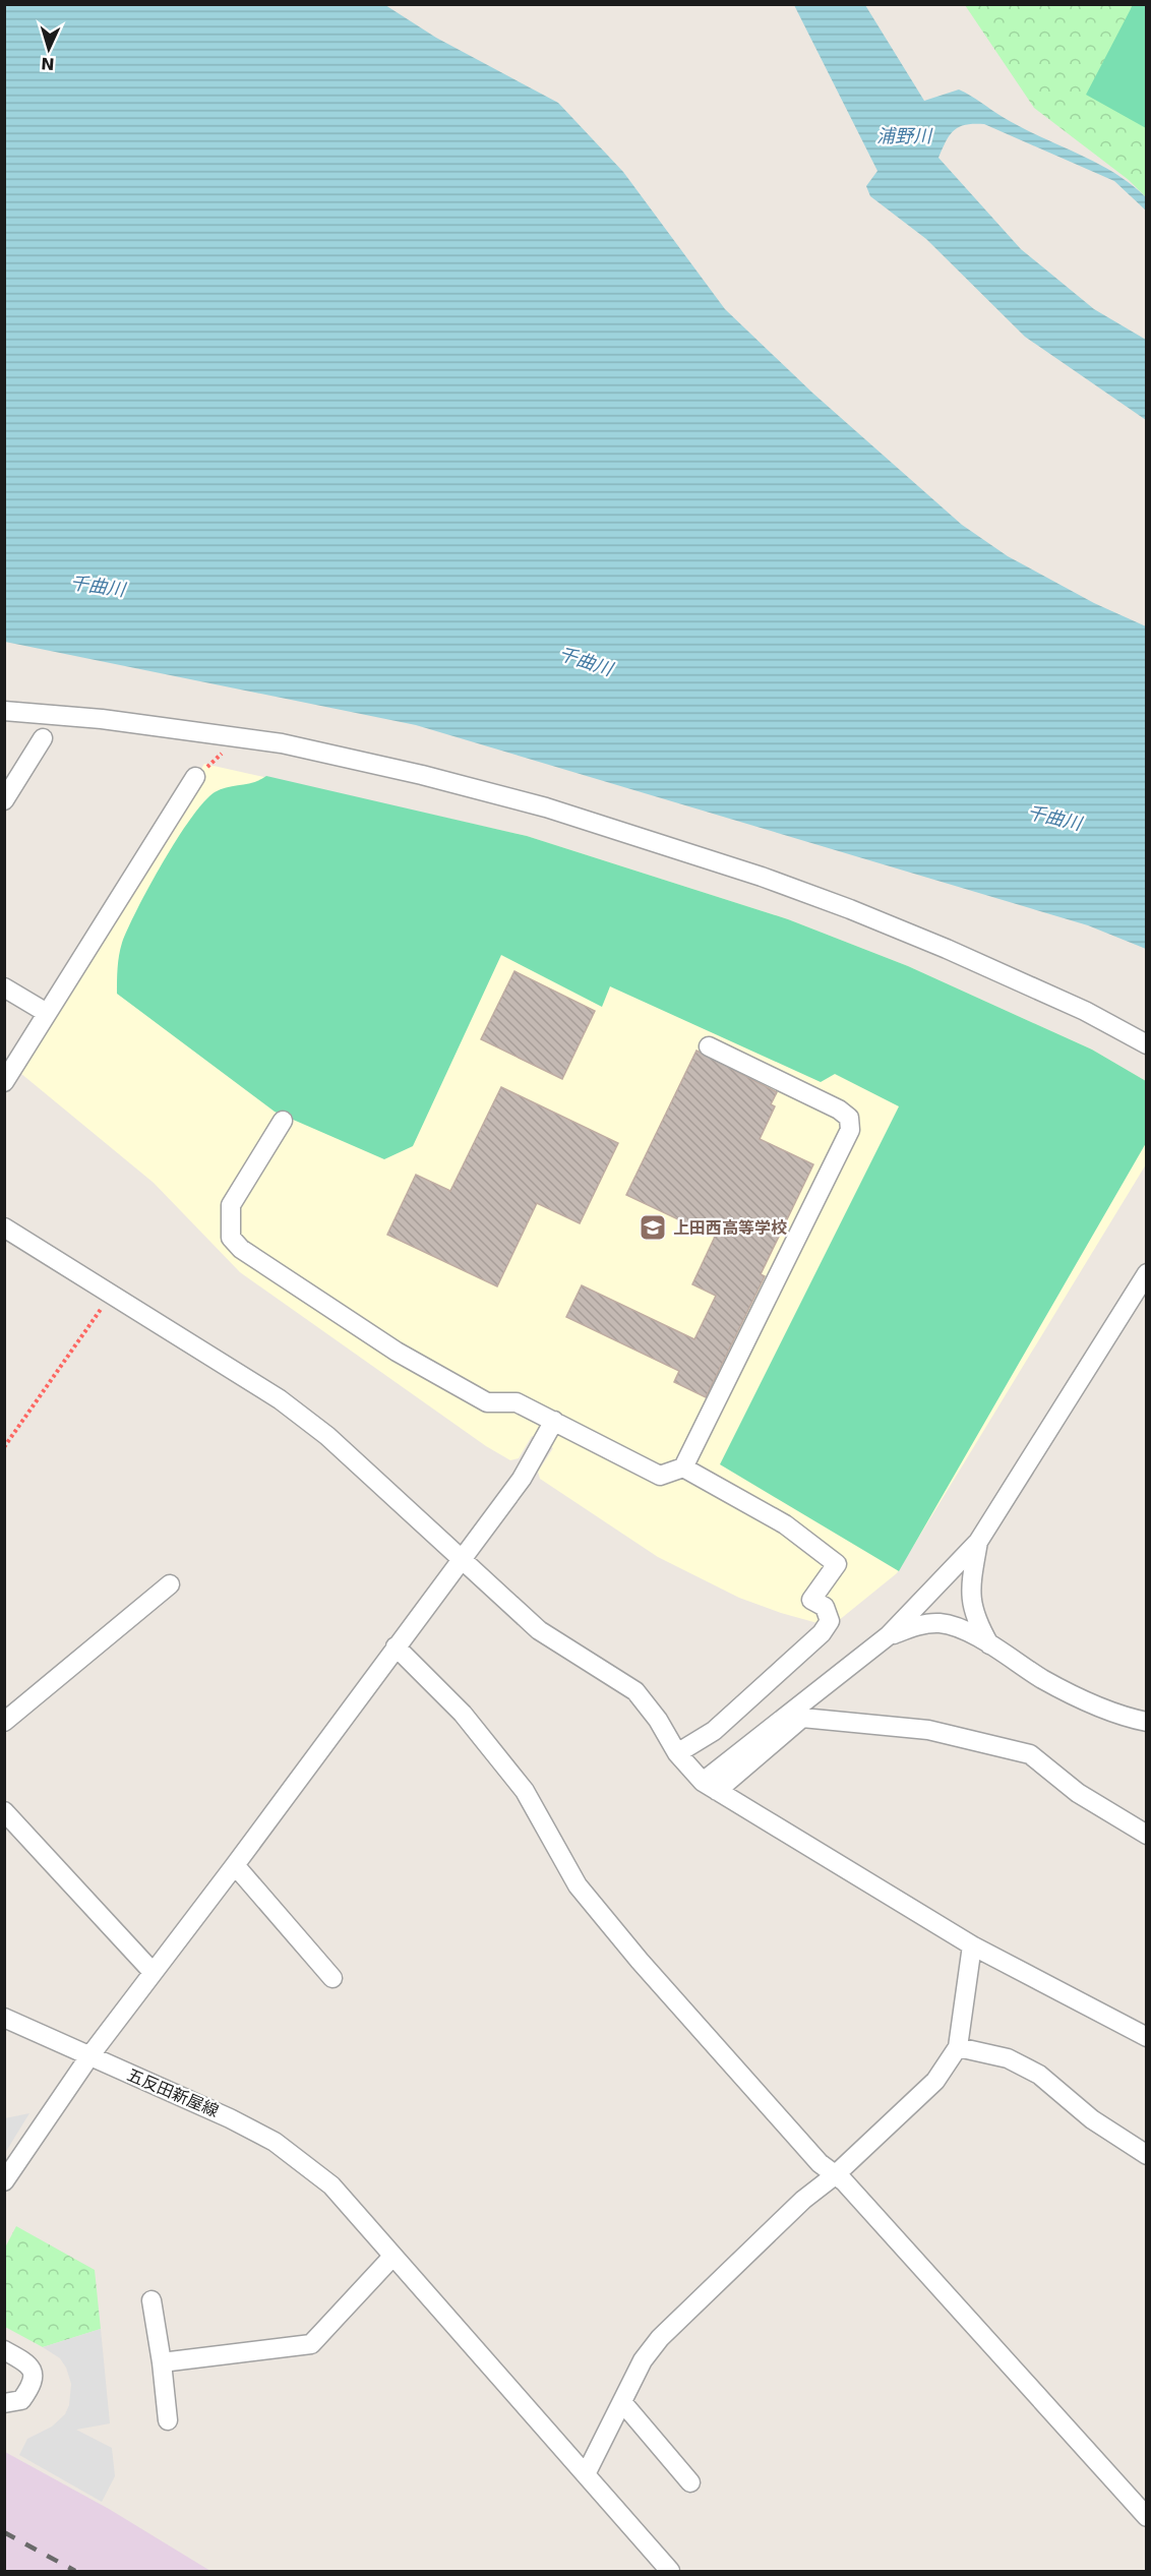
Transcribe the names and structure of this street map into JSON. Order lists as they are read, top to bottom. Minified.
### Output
{"streets":{"street":["五反田新屋線"]},"water":["浦野川","千曲川"],"places":{"school or university":["上田西高等学校"]},"north":"bottom"}
